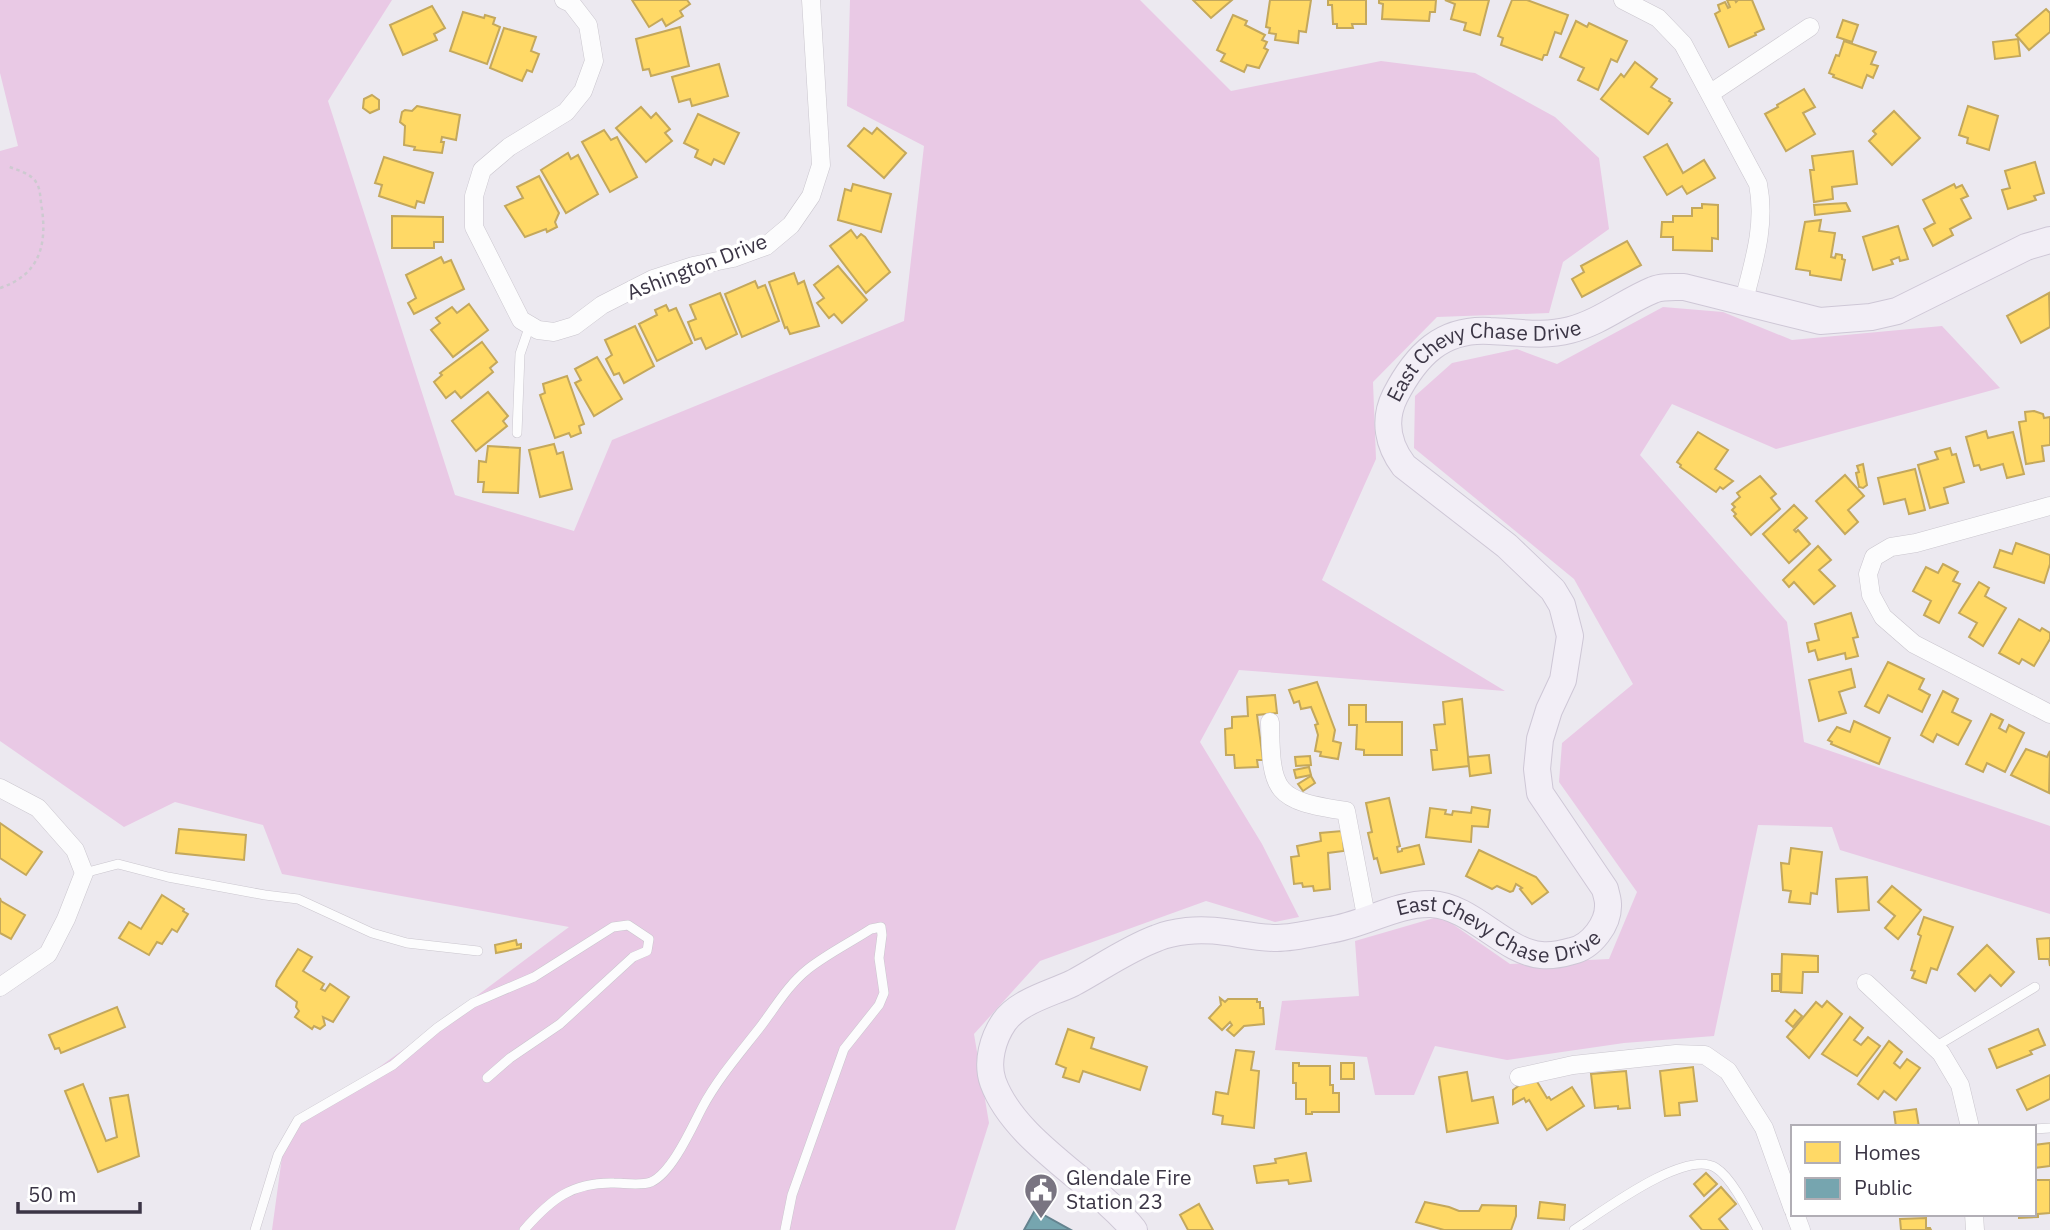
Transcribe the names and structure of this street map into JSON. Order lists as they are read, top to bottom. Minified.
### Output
{"streets":{"main road":["East Chevy Chase Drive"],"street":["Ashington Drive"]},"places":{"public building":["Glendale Fire Station 23"]},"legend":["Homes","Public"],"scale_bar":"50 m"}
